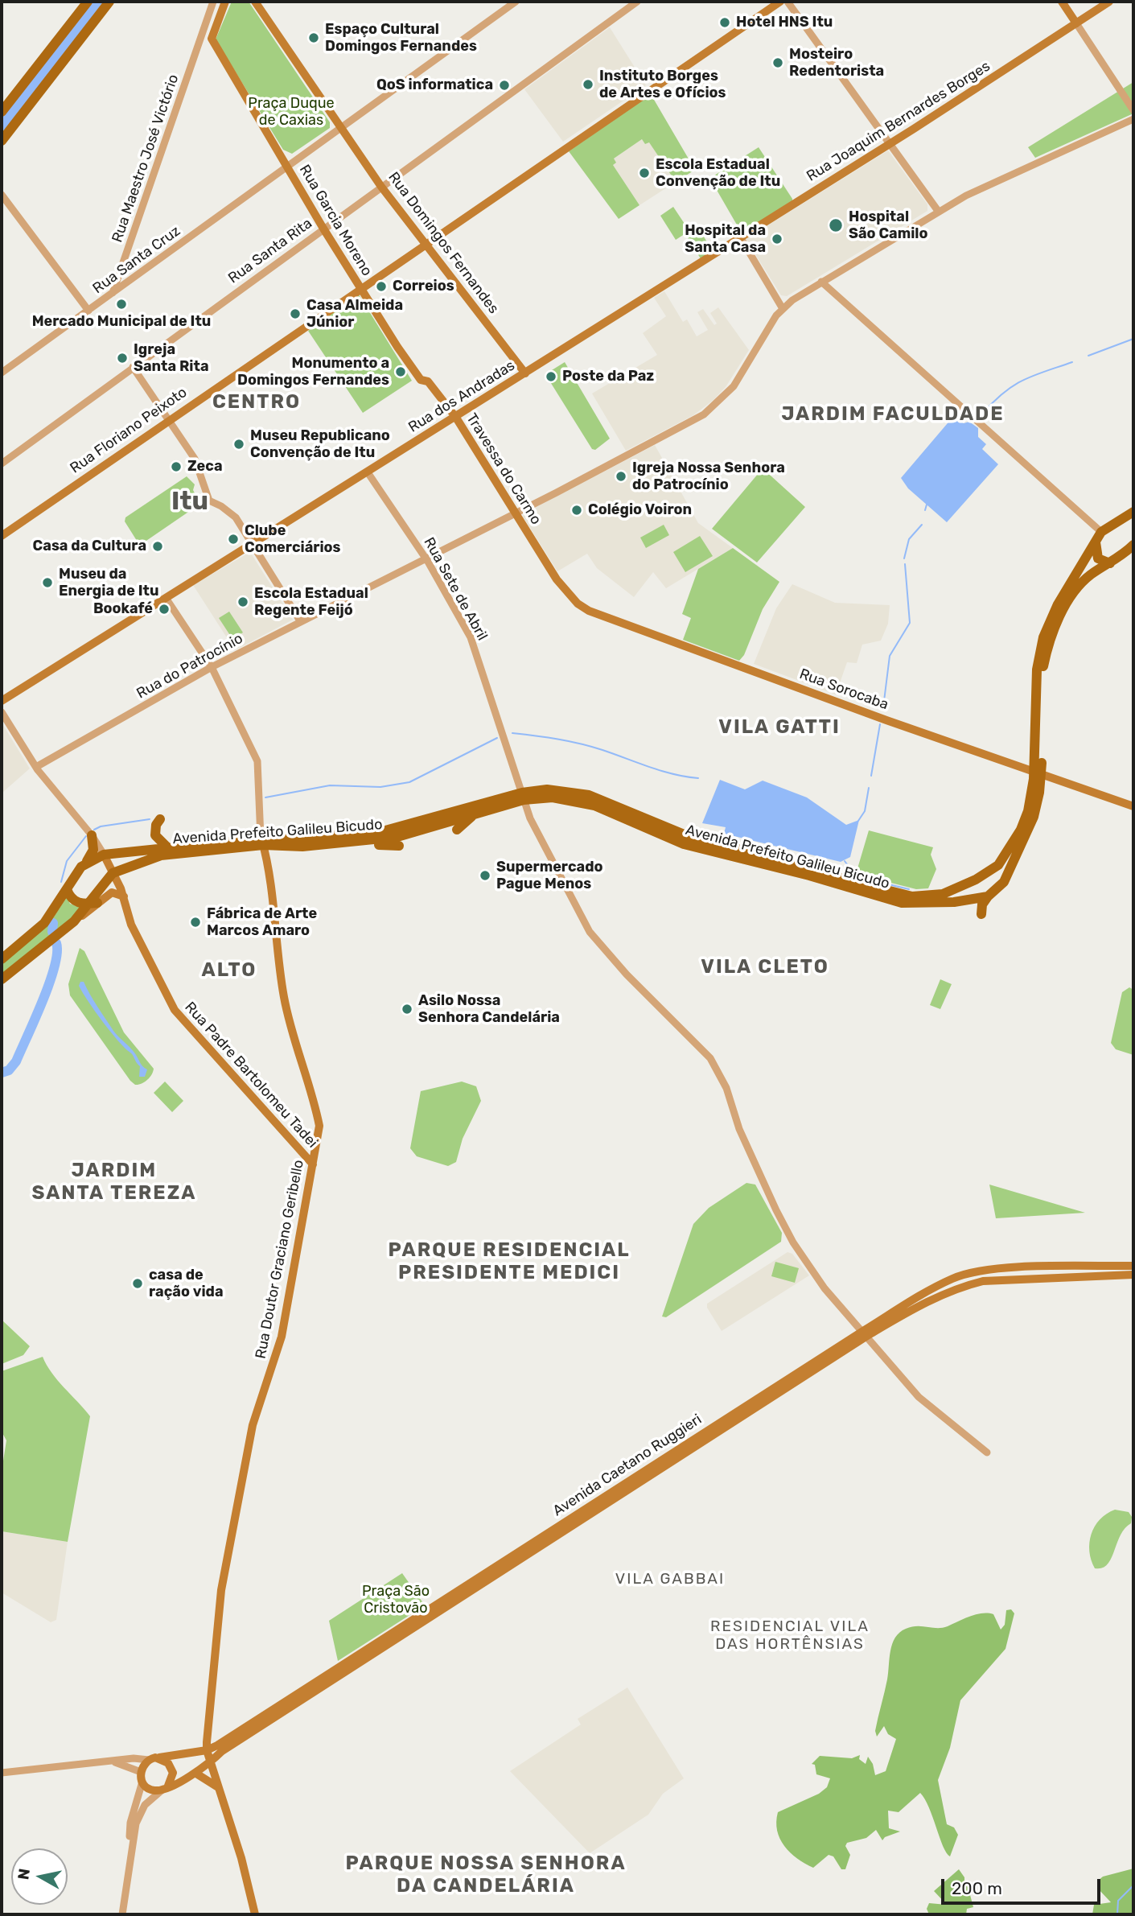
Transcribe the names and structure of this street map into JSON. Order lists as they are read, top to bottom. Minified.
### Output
{"streets":{"main road":["Rua Joaquim Bernardes Borges","Rua Garcia Moreno","Rua Domingos Fernandes","Rua dos Andradas","Rua Floriano Peixoto","Travessa do Carmo","Rua Sorocaba","Avenida Prefeito Galileu Bicudo","Rua Padre Bartolomeu Tadei","Rua Doutor Graciano Geribello","Avenida Caetano Ruggieri"],"street":["Rua Maestro José Victório","Rua Santa Rita","Rua Santa Cruz","Rua Sete de Abril","Rua do Patrocínio"]},"crossings":[["Rua Joaquim Bernardes Borges","Rua dos Andradas"],["Rua Maestro José Victório","Rua Santa Cruz"],["Rua Garcia Moreno","Rua Santa Rita"],["Rua Garcia Moreno","Rua Santa Cruz"],["Rua Garcia Moreno","Rua Floriano Peixoto"],["Rua Garcia Moreno","Travessa do Carmo"],["Rua Domingos Fernandes","Rua Santa Rita"],["Rua Domingos Fernandes","Rua dos Andradas"],["Rua dos Andradas","Travessa do Carmo"],["Rua dos Andradas","Rua Sete de Abril"],["Travessa do Carmo","Rua do Patrocínio"],["Travessa do Carmo","Rua Sorocaba"],["Rua Sete de Abril","Rua do Patrocínio"],["Rua Sete de Abril","Avenida Prefeito Galileu Bicudo"],["Rua Sete de Abril","Avenida Caetano Ruggieri"],["Rua do Patrocínio","Rua Padre Bartolomeu Tadei"],["Rua do Patrocínio","Rua Doutor Graciano Geribello"],["Rua Sorocaba","Avenida Prefeito Galileu Bicudo"],["Avenida Prefeito Galileu Bicudo","Rua Padre Bartolomeu Tadei"],["Avenida Prefeito Galileu Bicudo","Rua Doutor Graciano Geribello"],["Rua Padre Bartolomeu Tadei","Rua Doutor Graciano Geribello"],["Rua Doutor Graciano Geribello","Avenida Caetano Ruggieri"]],"districts":["CENTRO","JARDIM FACULDADE","Itu","VILA GATTI","VILA CLETO","ALTO","JARDIM SANTA TEREZA","PARQUE RESIDENCIAL PRESIDENTE MEDICI","VILA GABBAI","RESIDENCIAL VILA DAS HORTÊNSIAS","PARQUE NOSSA SENHORA DA CANDELÁRIA"],"parks":["Praça Duque de Caxias","Praça São Cristovão"],"places":["Hotel HNS Itu","Espaço Cultural Domingos Fernandes","Mosteiro Redentorista","Instituto Borges de Artes e Ofícios","QoS informatica","Escola Estadual Convenção de Itu","Hospital São Camilo","Hospital da Santa Casa","Correios","Mercado Municipal de Itu","Casa Almeida Júnior","Igreja Santa Rita","Monumento a Domingos Fernandes","Poste da Paz","Museu Republicano Convenção de Itu","Zeca","Igreja Nossa Senhora do Patrocínio","Colégio Voiron","Clube Comerciários","Casa da Cultura","Museu da Energia de Itu","Escola Estadual Regente Feijó","Bookafé","Supermercado Pague Menos","Fábrica de Arte Marcos Amaro","Asilo Nossa Senhora Candelária","casa de ração vida"],"scale_bar":"200 m","north":"left"}
